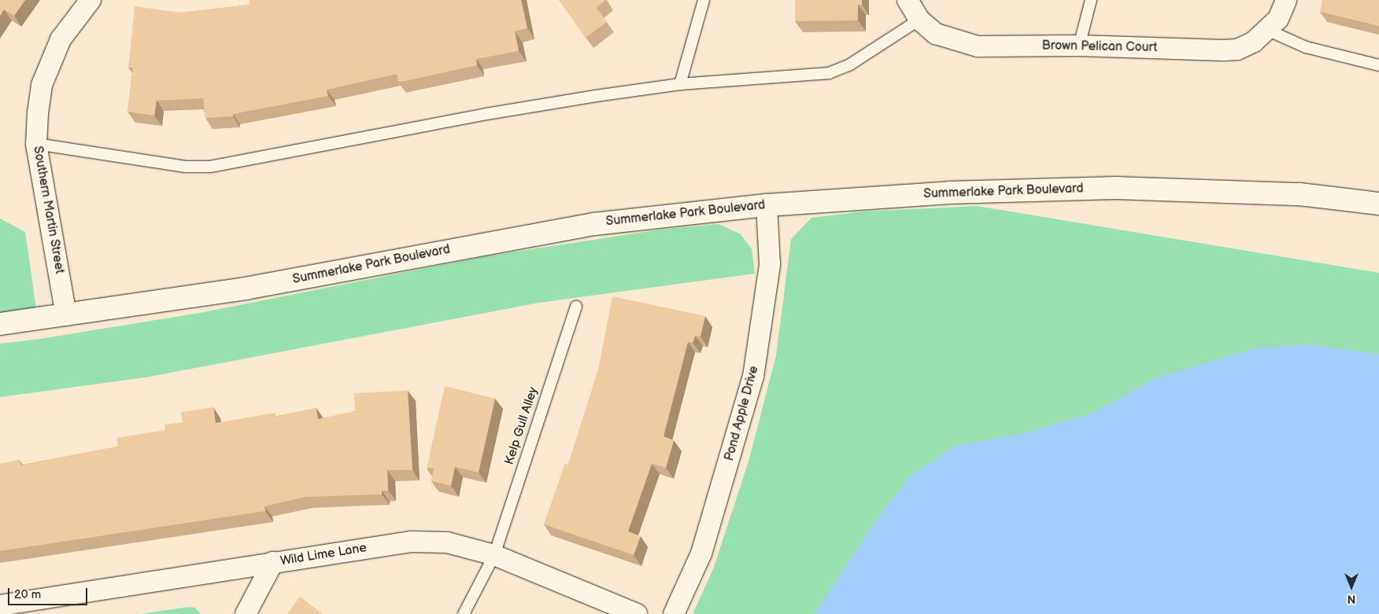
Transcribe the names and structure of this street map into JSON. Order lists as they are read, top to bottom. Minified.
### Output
{"streets":{"main road":["Summerlake Park Boulevard"],"street":["Brown Pelican Court","Southern Martin Street","Pond Apple Drive","Wild Lime Lane"],"lane":["Kelp Gull Alley"]},"crossings":[["Summerlake Park Boulevard","Southern Martin Street"],["Summerlake Park Boulevard","Pond Apple Drive"],["Kelp Gull Alley","Wild Lime Lane"]],"scale_bar":"20 m","north":"bottom"}
